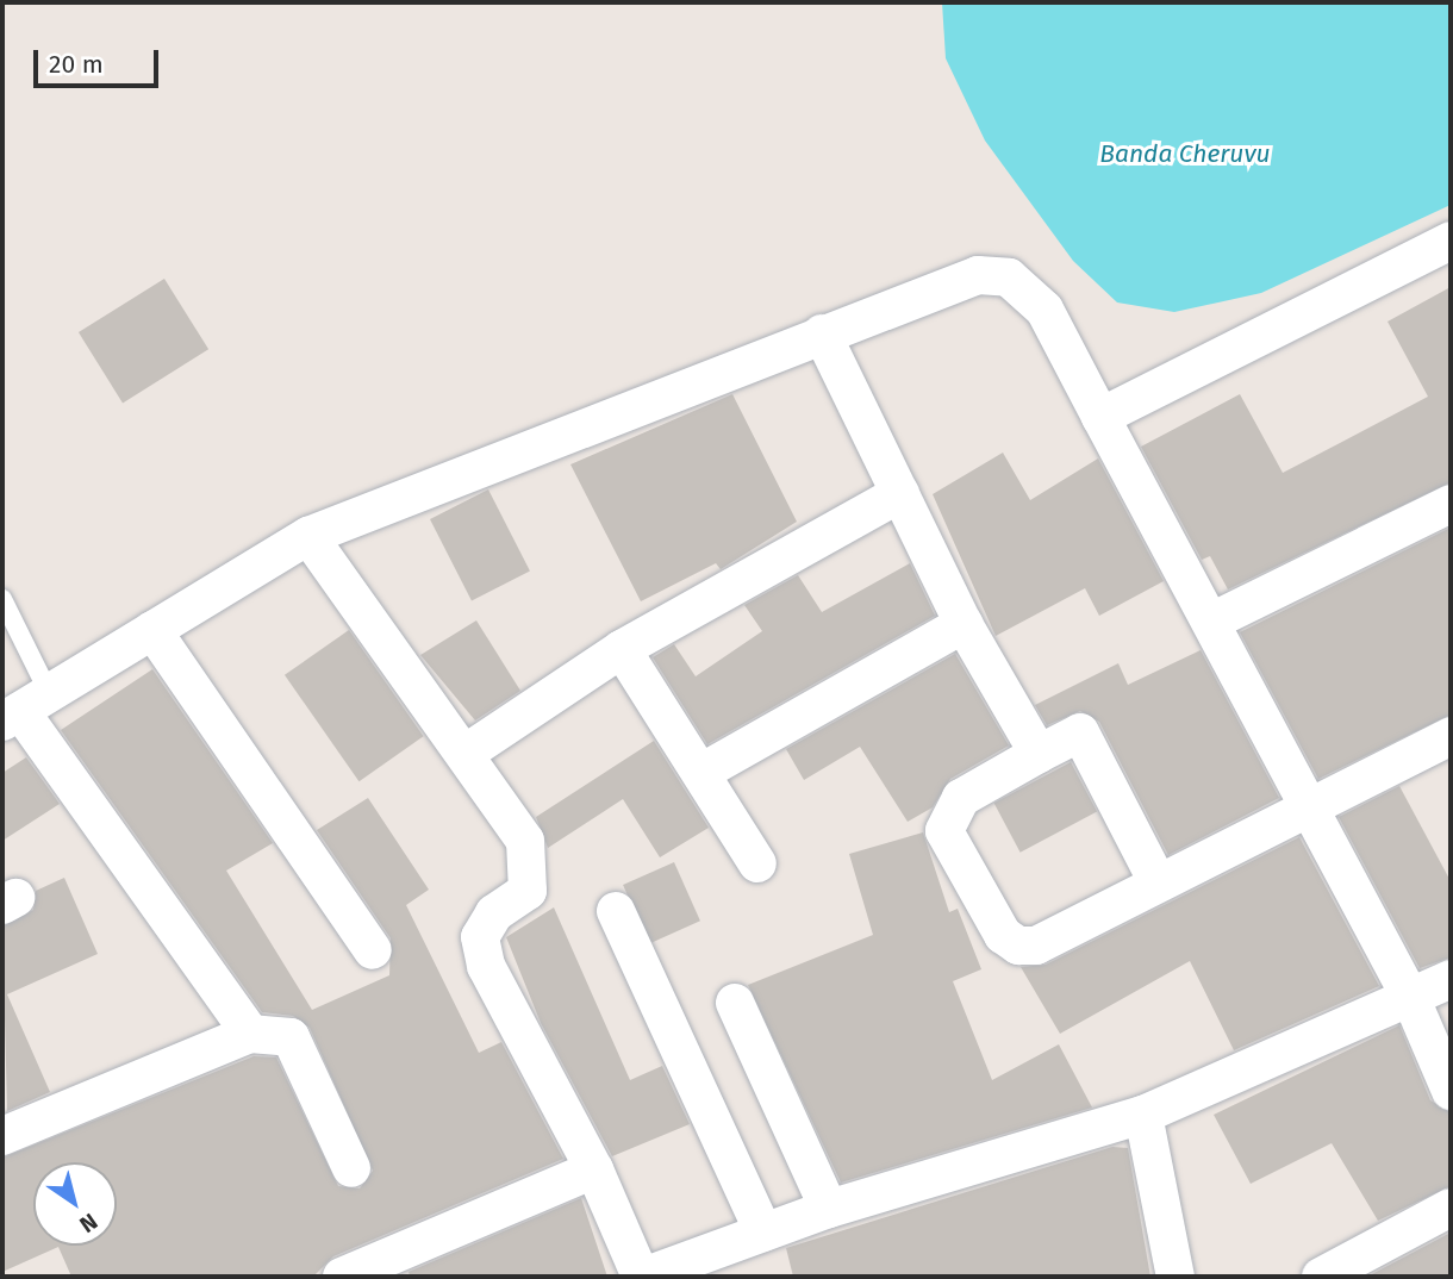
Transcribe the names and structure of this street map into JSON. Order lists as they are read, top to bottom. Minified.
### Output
{"water":["Banda Cheruvu"],"scale_bar":"20 m","north":"bottom right"}
